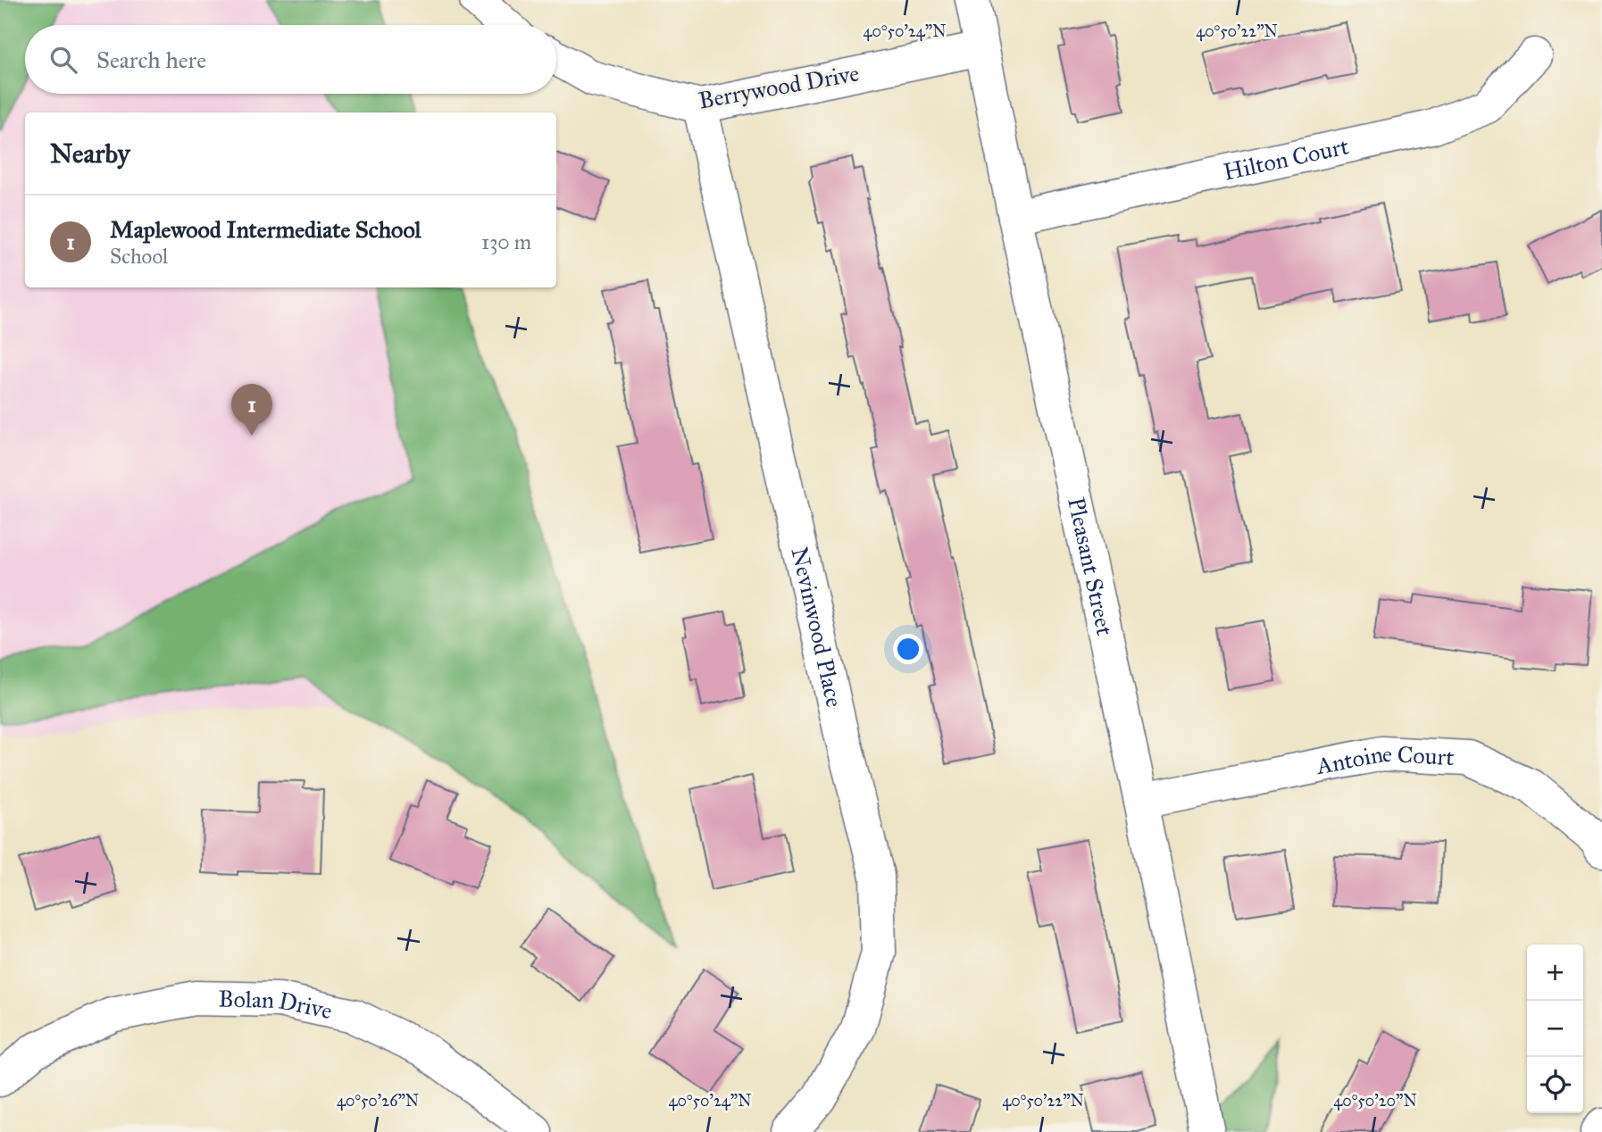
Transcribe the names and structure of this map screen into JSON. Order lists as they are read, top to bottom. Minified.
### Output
{"streets":{"street":["Berrywood Drive","Hilton Court","Pleasant Street","Nevinwood Place","Antoine Court","Bolan Drive"]},"crossings":[["Berrywood Drive","Pleasant Street"],["Berrywood Drive","Nevinwood Place"],["Hilton Court","Pleasant Street"],["Pleasant Street","Antoine Court"]],"page":{"search":"Search here","heading":"Nearby","list":[{"mark":"1","name":"Maplewood Intermediate School","note":"School","value":"130 m"}],"pins":"1","map_buttons":["+","−"]},"coordinates":["40°50'24\"N","40°50'22\"N","40°50'26\"N","40°50'20\"N"]}
